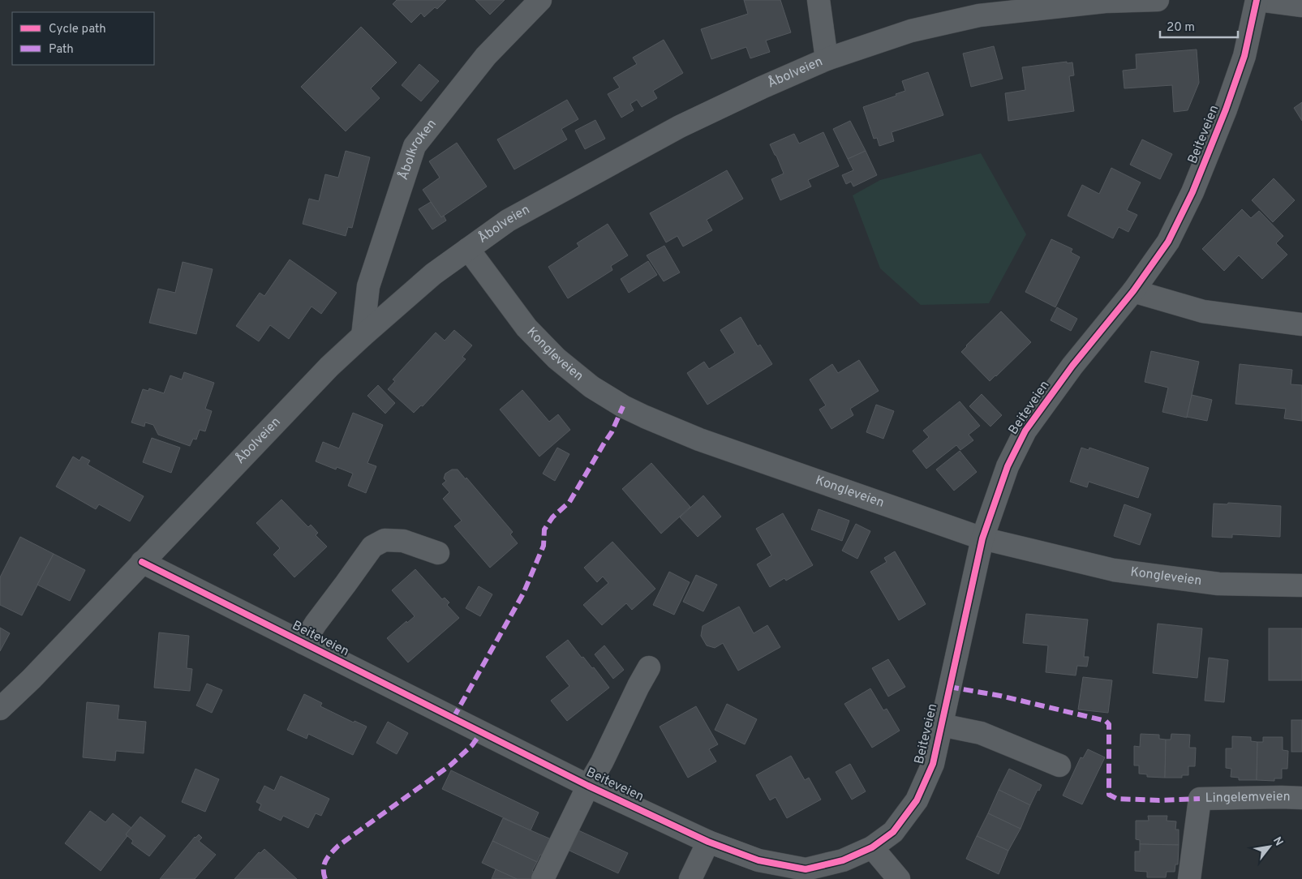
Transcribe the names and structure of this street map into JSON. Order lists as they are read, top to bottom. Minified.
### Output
{"streets":{"street":["Åbolveien","Beiteveien","Åbolkroken","Kongleveien","Lingelemveien"]},"crossings":[["Åbolveien","Beiteveien"],["Åbolveien","Åbolkroken"],["Åbolveien","Kongleveien"],["Beiteveien","Kongleveien"]],"legend":["Cycle path","Path"],"scale_bar":"20 m","north":"top right"}
